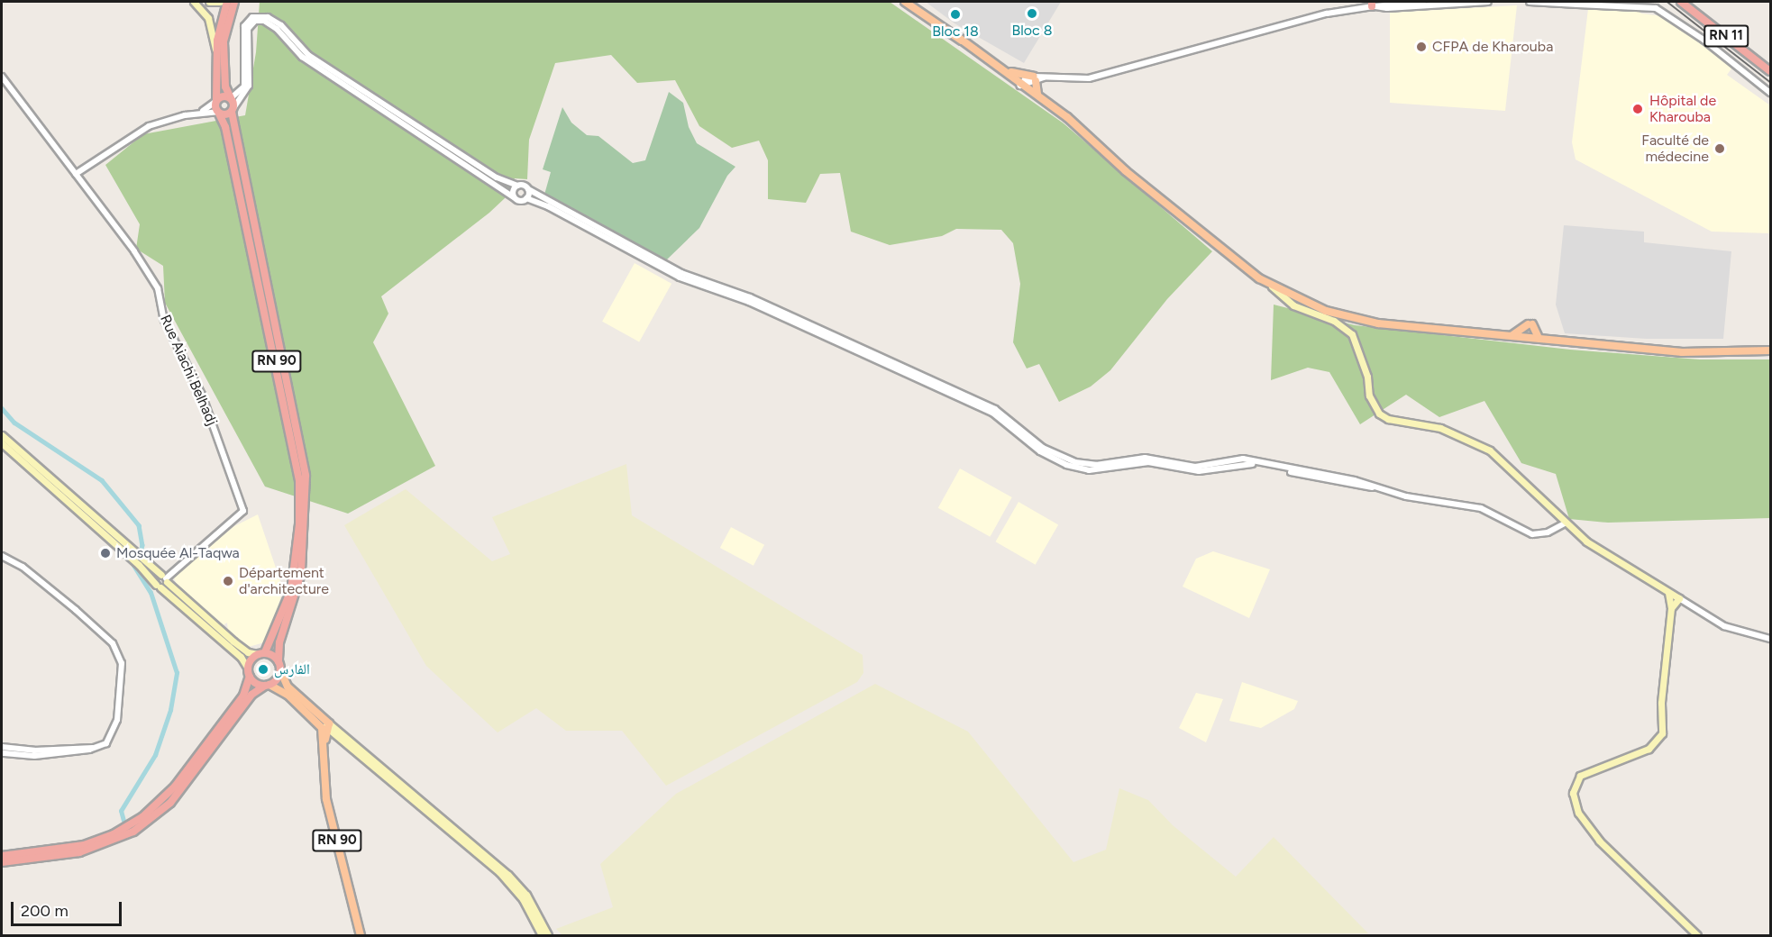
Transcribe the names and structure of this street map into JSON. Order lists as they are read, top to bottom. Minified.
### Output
{"streets":{"highway":["RN 11","RN 90"],"street":["Rue Aiachi Belhadj"]},"places":["Bloc 8","Bloc 18","CFPA de Kharouba","Hôpital de Kharouba","Faculté de médecine","Mosquée Al-Taqwa","Département d'architecture","الفارس"],"scale_bar":"200 m"}
